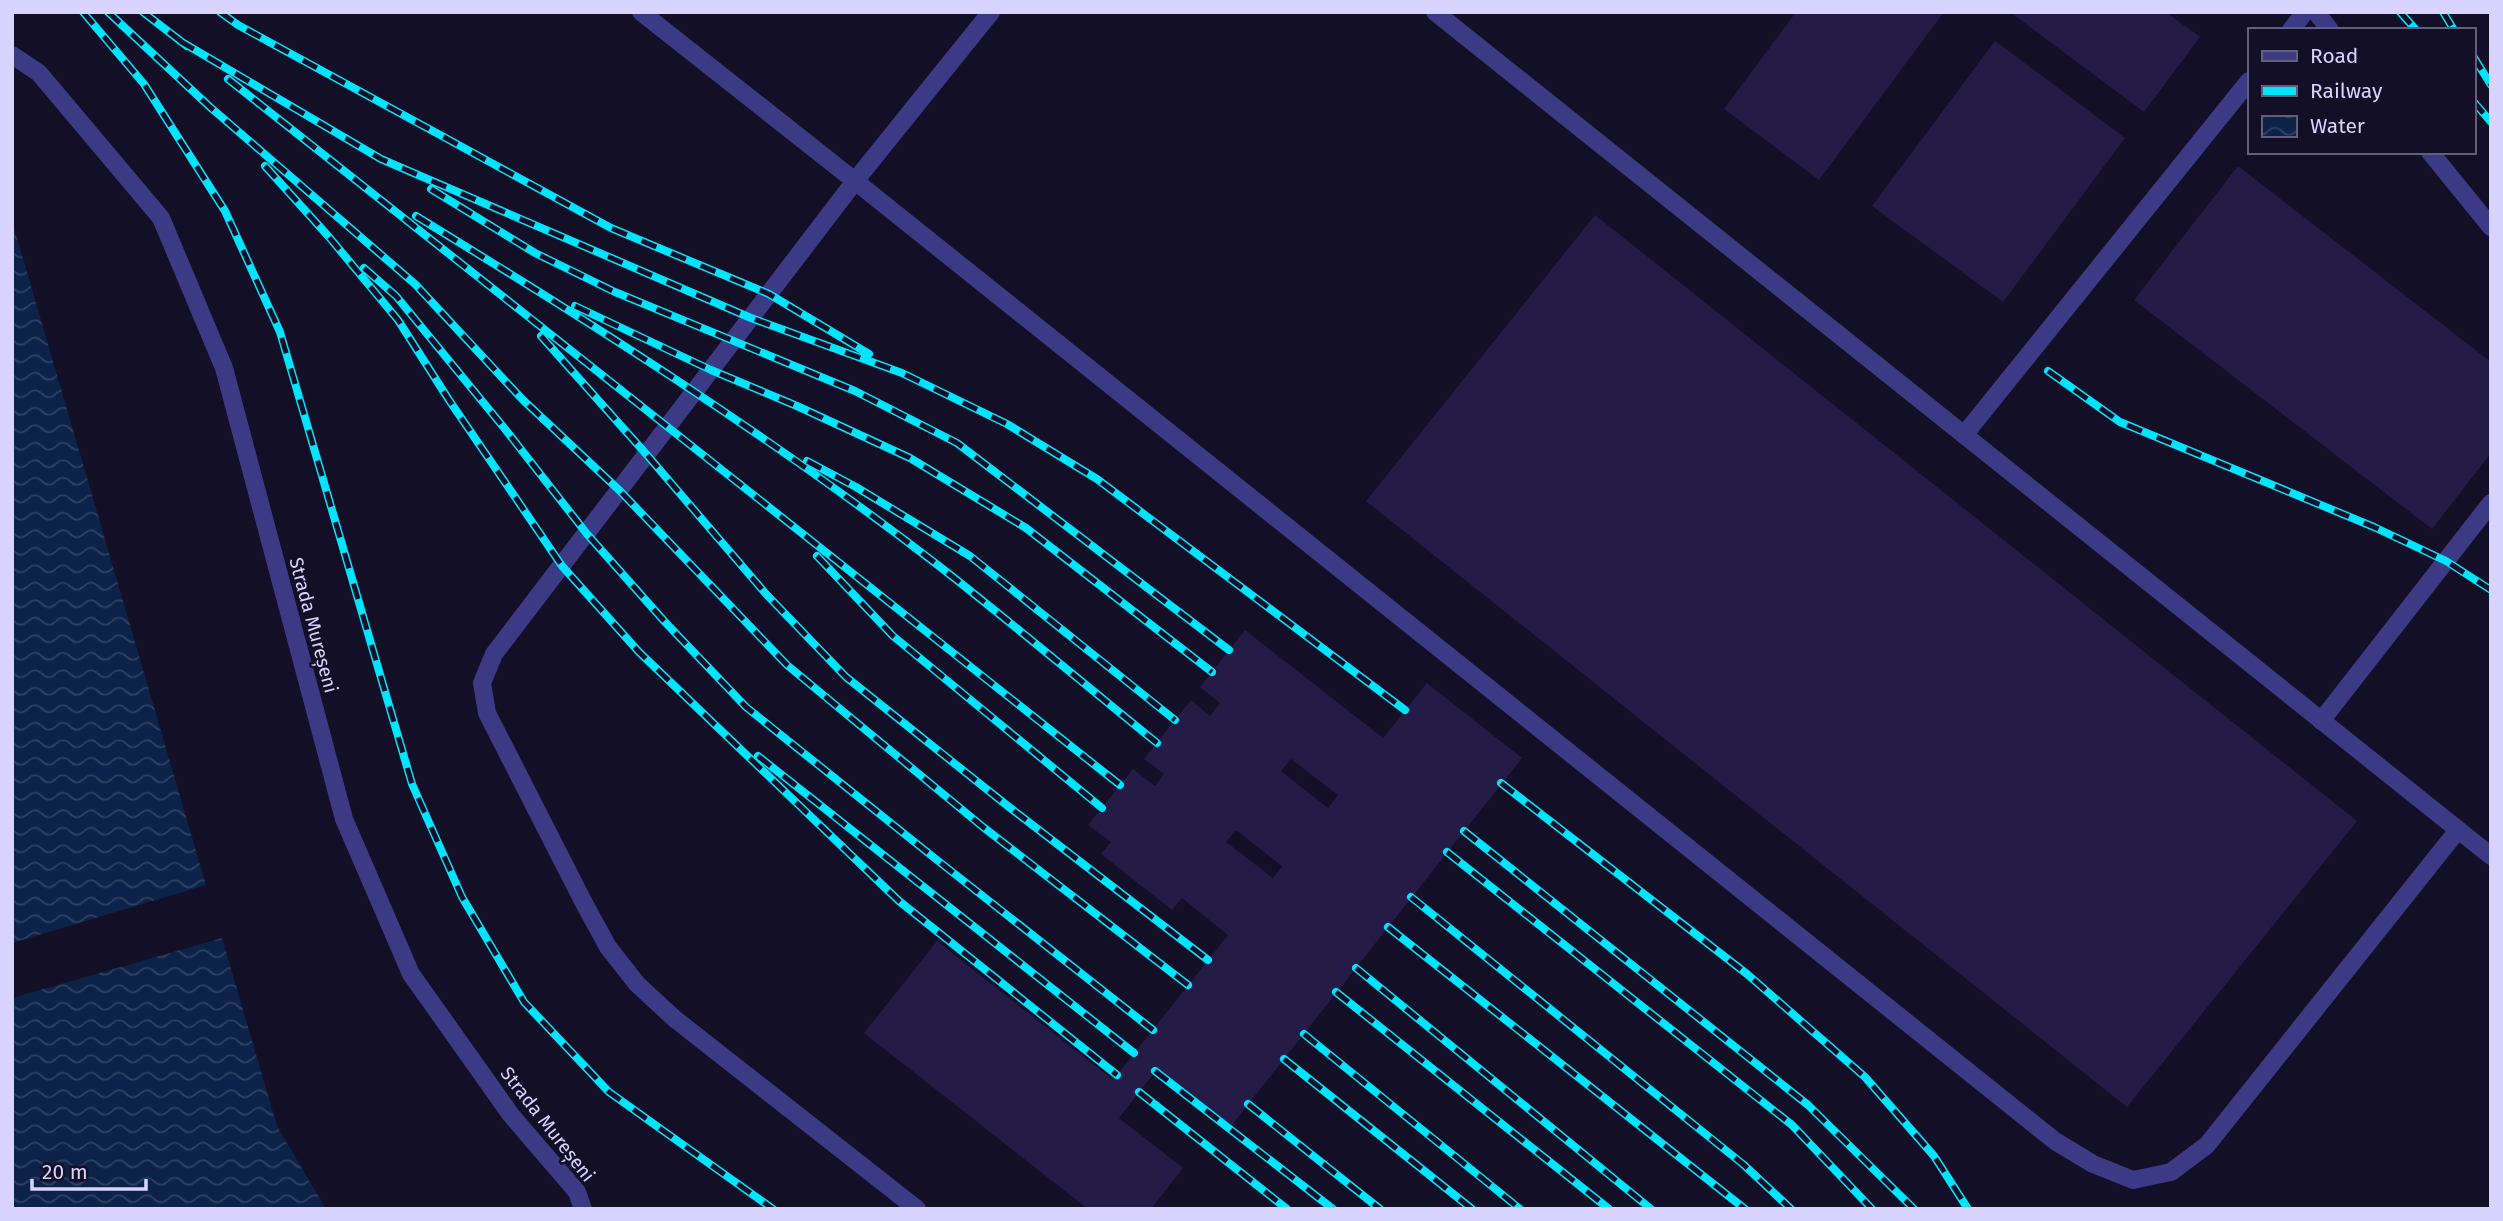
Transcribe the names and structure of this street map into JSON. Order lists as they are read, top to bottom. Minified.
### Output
{"streets":{"street":["Strada Mureșeni"]},"legend":["Road","Railway","Water"],"scale_bar":"20 m"}
